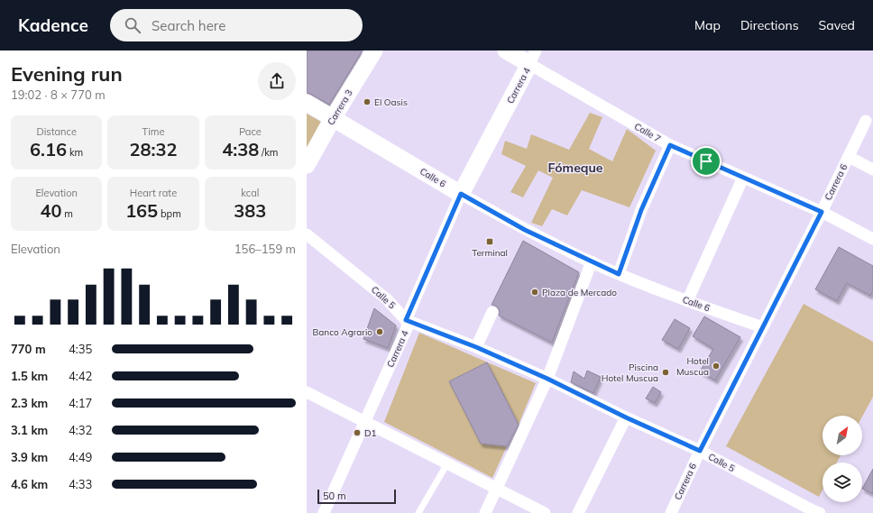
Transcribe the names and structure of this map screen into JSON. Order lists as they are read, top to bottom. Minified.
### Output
{"streets":{"street":["Carrera 4","Carrera 3","Calle 7","Calle 6","Carrera 6","Calle 5"]},"crossings":[["Carrera 4","Calle 7"],["Carrera 4","Calle 6"],["Carrera 4","Calle 5"],["Carrera 3","Calle 6"],["Calle 7","Carrera 6"],["Calle 6","Carrera 6"],["Carrera 6","Calle 5"]],"districts":["Fómeque"],"places":{"other":["El Oasis","Plaza de Mercado","Banco Agrario","Hotel Muscua","Piscina Hotel Muscua","D1"],"transit":["Terminal"]},"scale_bar":"50 m","north":"top right","page":{"header":"Kadence","search":"Search here","nav":["Map","Directions","Saved"],"heading":["Evening run","19:02 · 8 × 770 m"],"stats":[["Distance","6.16 km"],["Time","28:32"],["Pace","4:38 /km"],["Elevation","40 m"],["Heart rate","165 bpm"],["kcal","383"]],"chart":["Elevation","156–159 m"],"list":[{"name":"770 m","note":"4:35"},{"name":"1.5 km","note":"4:42"},{"name":"2.3 km","note":"4:17"},{"name":"3.1 km","note":"4:32"},{"name":"3.9 km","note":"4:49"},{"name":"4.6 km","note":"4:33"}],"scale":"50 m"}}
